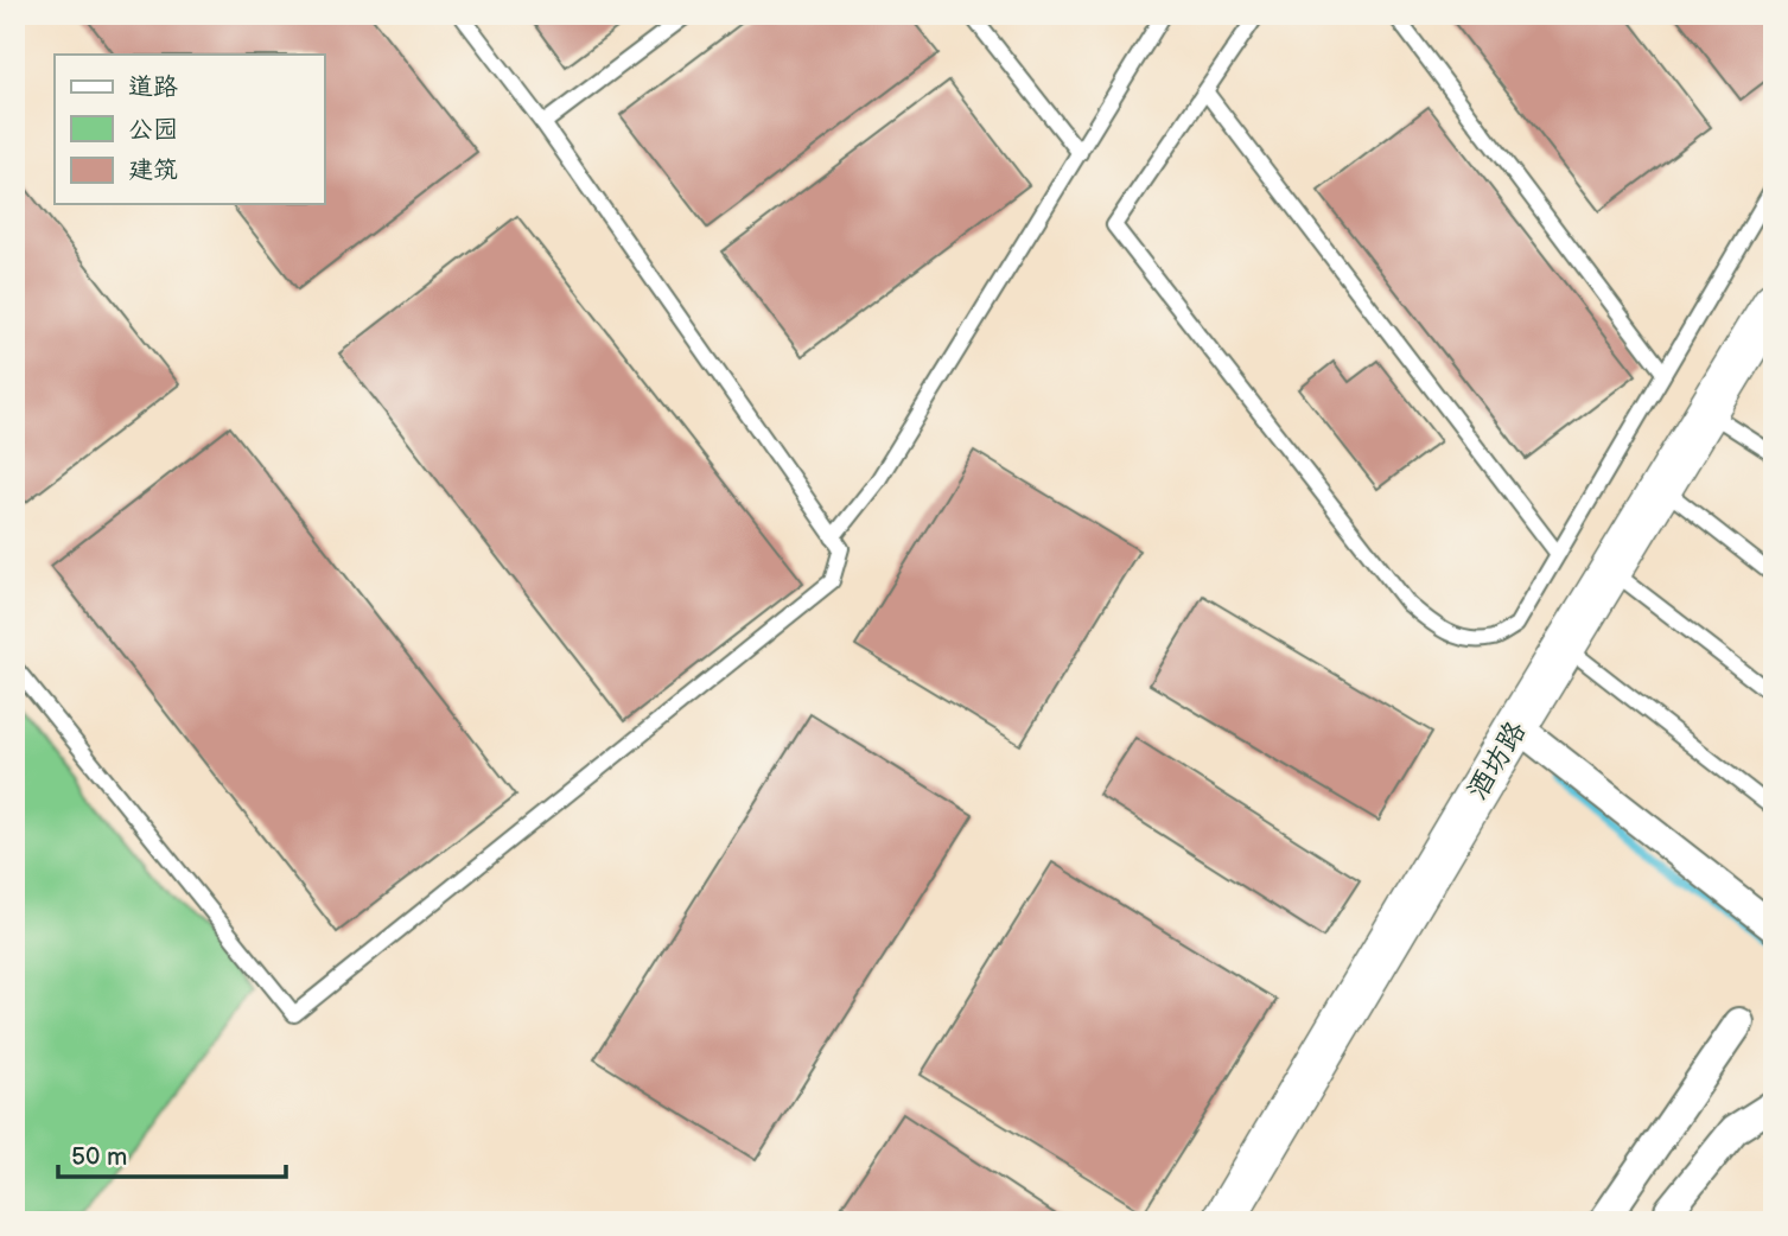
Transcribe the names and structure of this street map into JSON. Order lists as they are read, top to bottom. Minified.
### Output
{"streets":{"street":["酒坊路"]},"legend":["道路","公园","建筑"],"scale_bar":"50 m"}
